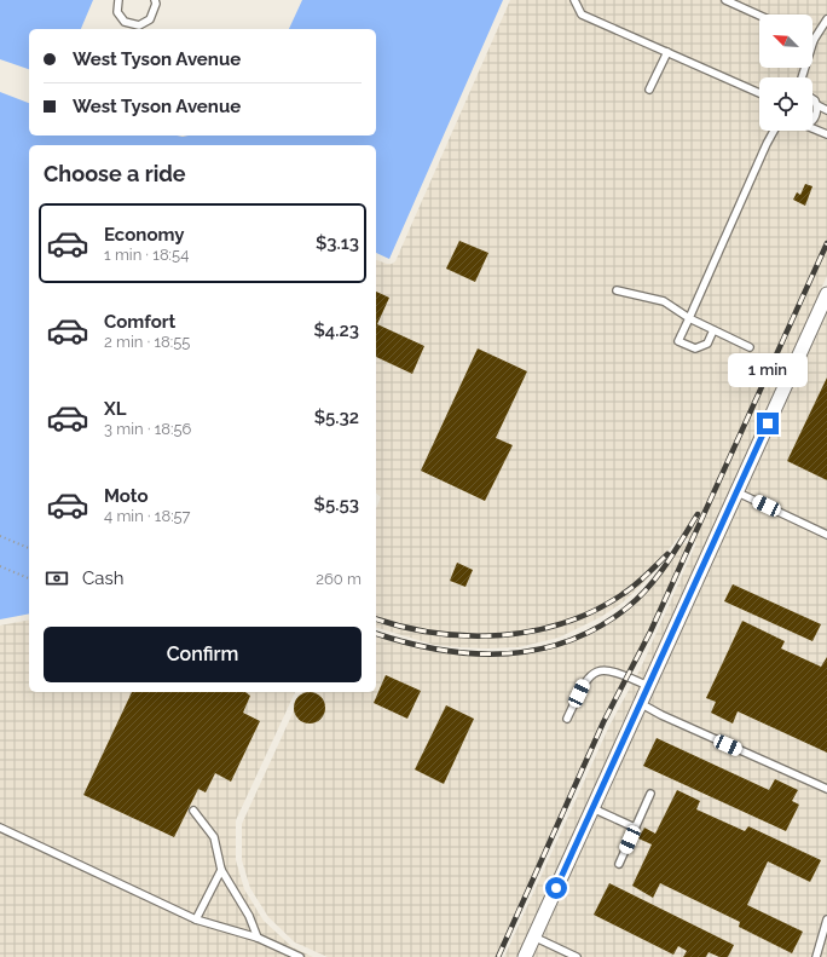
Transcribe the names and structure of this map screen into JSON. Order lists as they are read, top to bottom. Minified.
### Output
{"north":"top left","page":{"banner":["West Tyson Avenue","West Tyson Avenue"],"heading":"Choose a ride","list":[{"name":"Economy","note":"1 min · 18:54","value":"$3.13"},{"name":"Comfort","note":"2 min · 18:55","value":"$4.23"},{"name":"XL","note":"3 min · 18:56","value":"$5.32"},{"name":"Moto","note":"4 min · 18:57","value":"$5.53"}],"bubble":"1 min","pay":["Cash","260 m"],"buttons":"Confirm"}}
